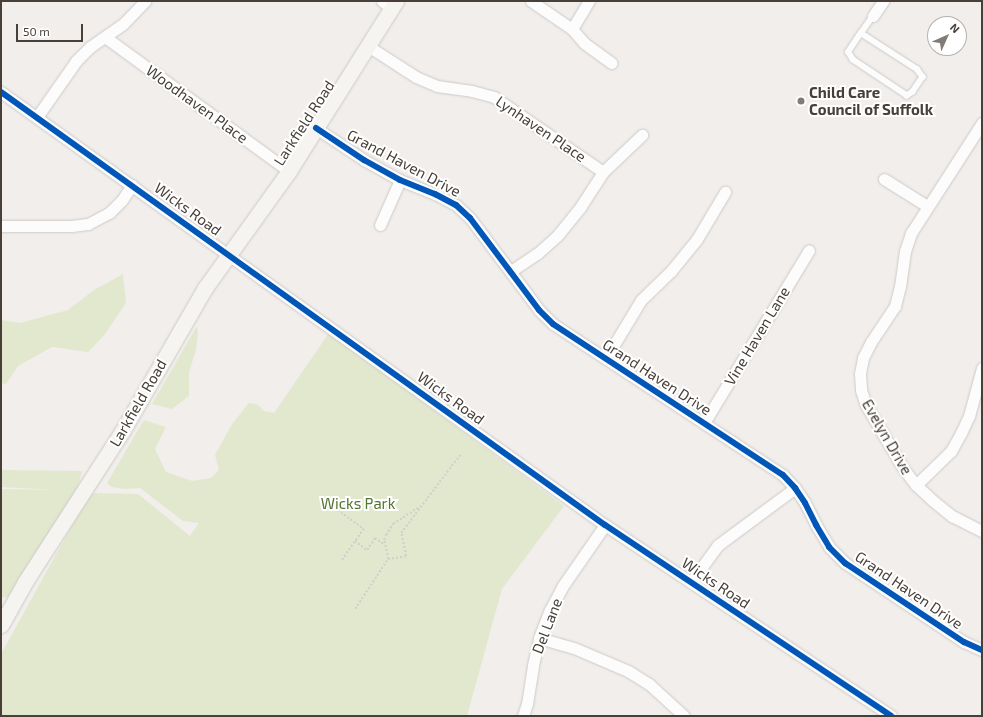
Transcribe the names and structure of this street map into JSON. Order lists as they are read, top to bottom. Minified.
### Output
{"streets":{"main road":["Larkfield Road"],"street":["Woodhaven Place","Lynhaven Place","Grand Haven Drive","Wicks Road","Vine Haven Lane","Evelyn Drive","Del Lane"]},"crossings":[["Woodhaven Place","Larkfield Road"],["Larkfield Road","Lynhaven Place"],["Larkfield Road","Grand Haven Drive"],["Larkfield Road","Wicks Road"],["Grand Haven Drive","Vine Haven Lane"],["Wicks Road","Del Lane"]],"parks":["Wicks Park"],"places":["Child Care Council of Suffolk"],"scale_bar":"50 m","north":"top right"}
